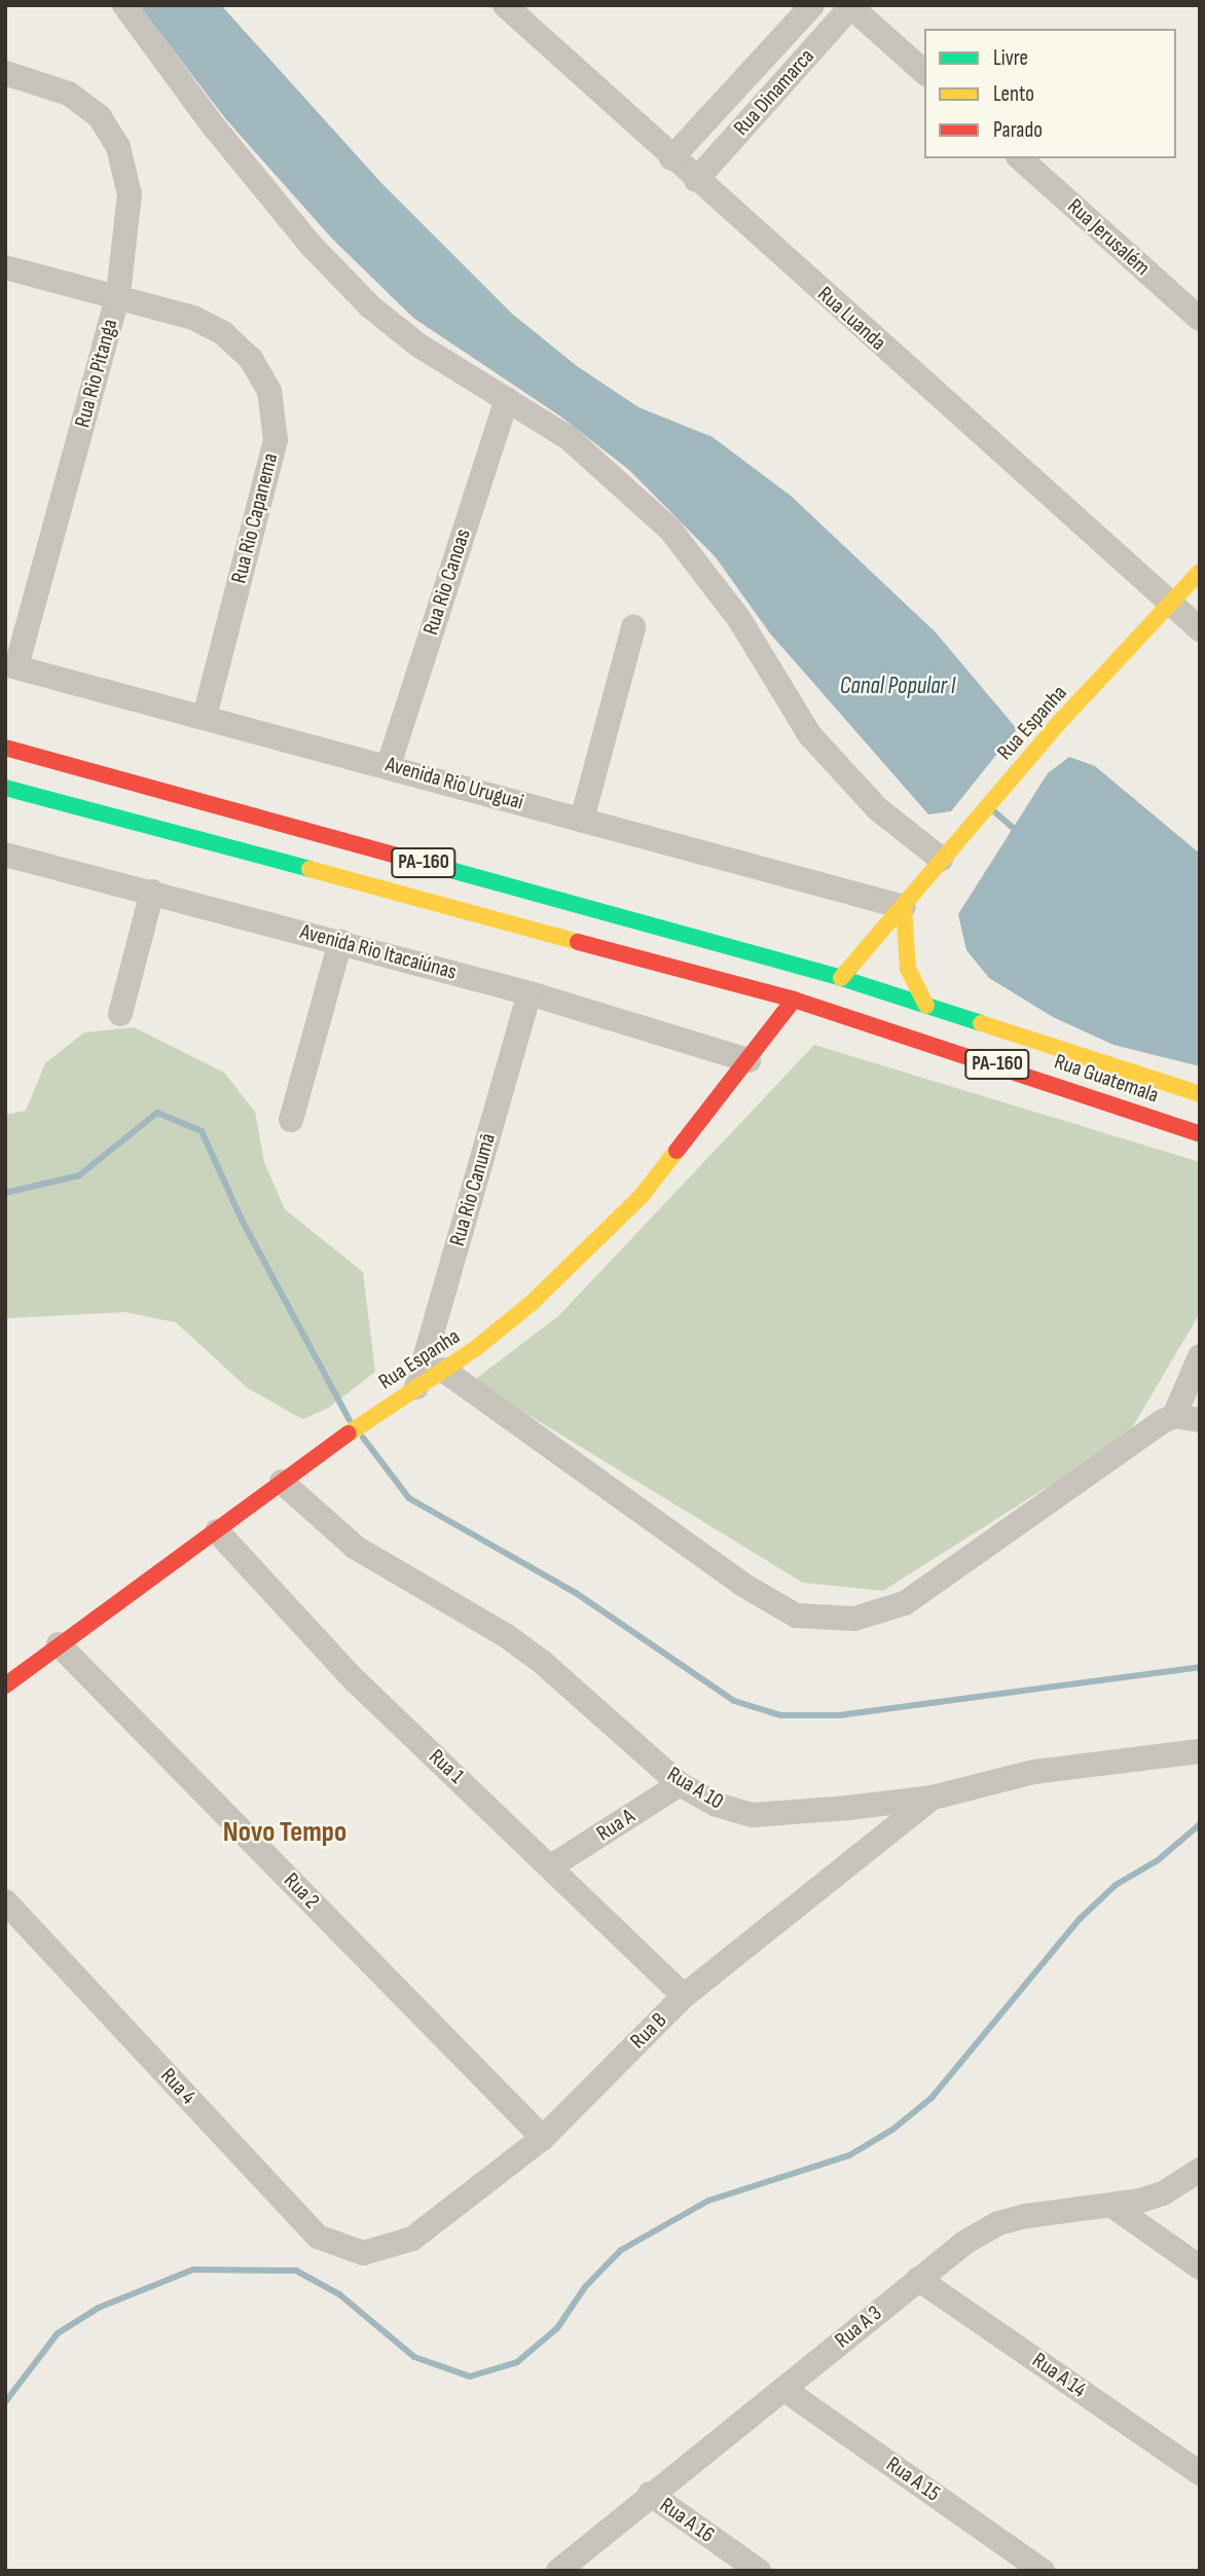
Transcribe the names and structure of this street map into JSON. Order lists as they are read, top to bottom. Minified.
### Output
{"streets":{"main road":["Rua Espanha","PA-160","Rua Guatemala"],"street":["Rua Dinamarca","Rua Jerusalém","Rua Luanda","Rua Rio Pitanga","Rua Rio Capanema","Rua Rio Canoas","Avenida Rio Uruguai","Avenida Rio Itacaiúnas","Rua Rio Canumã","Rua 1","Rua A 10","Rua A","Rua 2","Rua B","Rua 4","Rua A 3","Rua A 14","Rua A 15","Rua A 16"]},"crossings":[["Rua Dinamarca","Rua Luanda"],["Rua Luanda","Rua Espanha"],["Rua Rio Pitanga","Rua Rio Capanema"],["Rua Rio Pitanga","Avenida Rio Uruguai"],["Rua Rio Capanema","Avenida Rio Uruguai"],["Rua Rio Canoas","Avenida Rio Uruguai"],["Rua Espanha","Avenida Rio Uruguai"],["Rua Espanha","PA-160"],["Rua Espanha","Avenida Rio Itacaiúnas"],["Rua Espanha","Rua Guatemala"],["Rua Espanha","Rua Rio Canumã"],["Rua Espanha","Rua 1"],["Rua Espanha","Rua A 10"],["Rua Espanha","Rua 2"],["PA-160","Rua Guatemala"],["Avenida Rio Itacaiúnas","Rua Rio Canumã"],["Rua 1","Rua A"],["Rua 1","Rua B"],["Rua A 10","Rua A"],["Rua A 10","Rua B"],["Rua 2","Rua B"],["Rua B","Rua 4"],["Rua A 3","Rua A 14"],["Rua A 3","Rua A 15"],["Rua A 3","Rua A 16"]],"districts":["Novo Tempo"],"water":["Canal Popular I"],"legend":["Livre","Lento","Parado"]}
